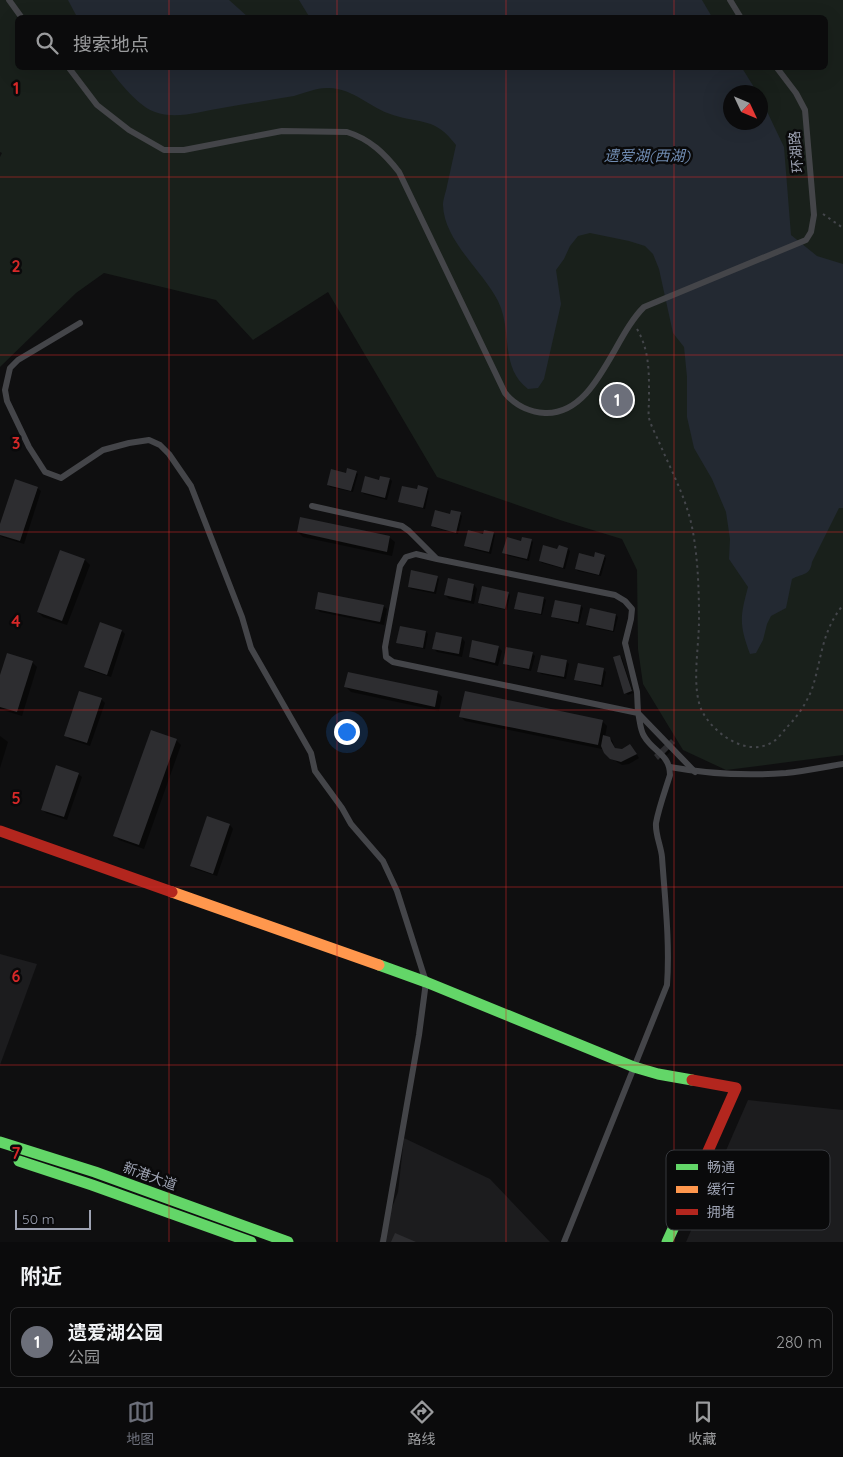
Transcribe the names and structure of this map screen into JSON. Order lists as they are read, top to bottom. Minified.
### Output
{"streets":{"street":["新港大道"],"lane":["环湖路"]},"water":["遗爱湖(西湖)"],"legend":["畅通","缓行","拥堵"],"scale_bar":"50 m","north":"bottom right","page":{"search":"搜索地点","pins":"1","scale":"50 m","heading":"附近","list":[{"mark":"1","name":"遗爱湖公园","note":"公园","value":"280 m"}],"nav":["地图","路线","收藏"]},"grid":{"rows":["1","2","3","4","5","6","7"]}}
